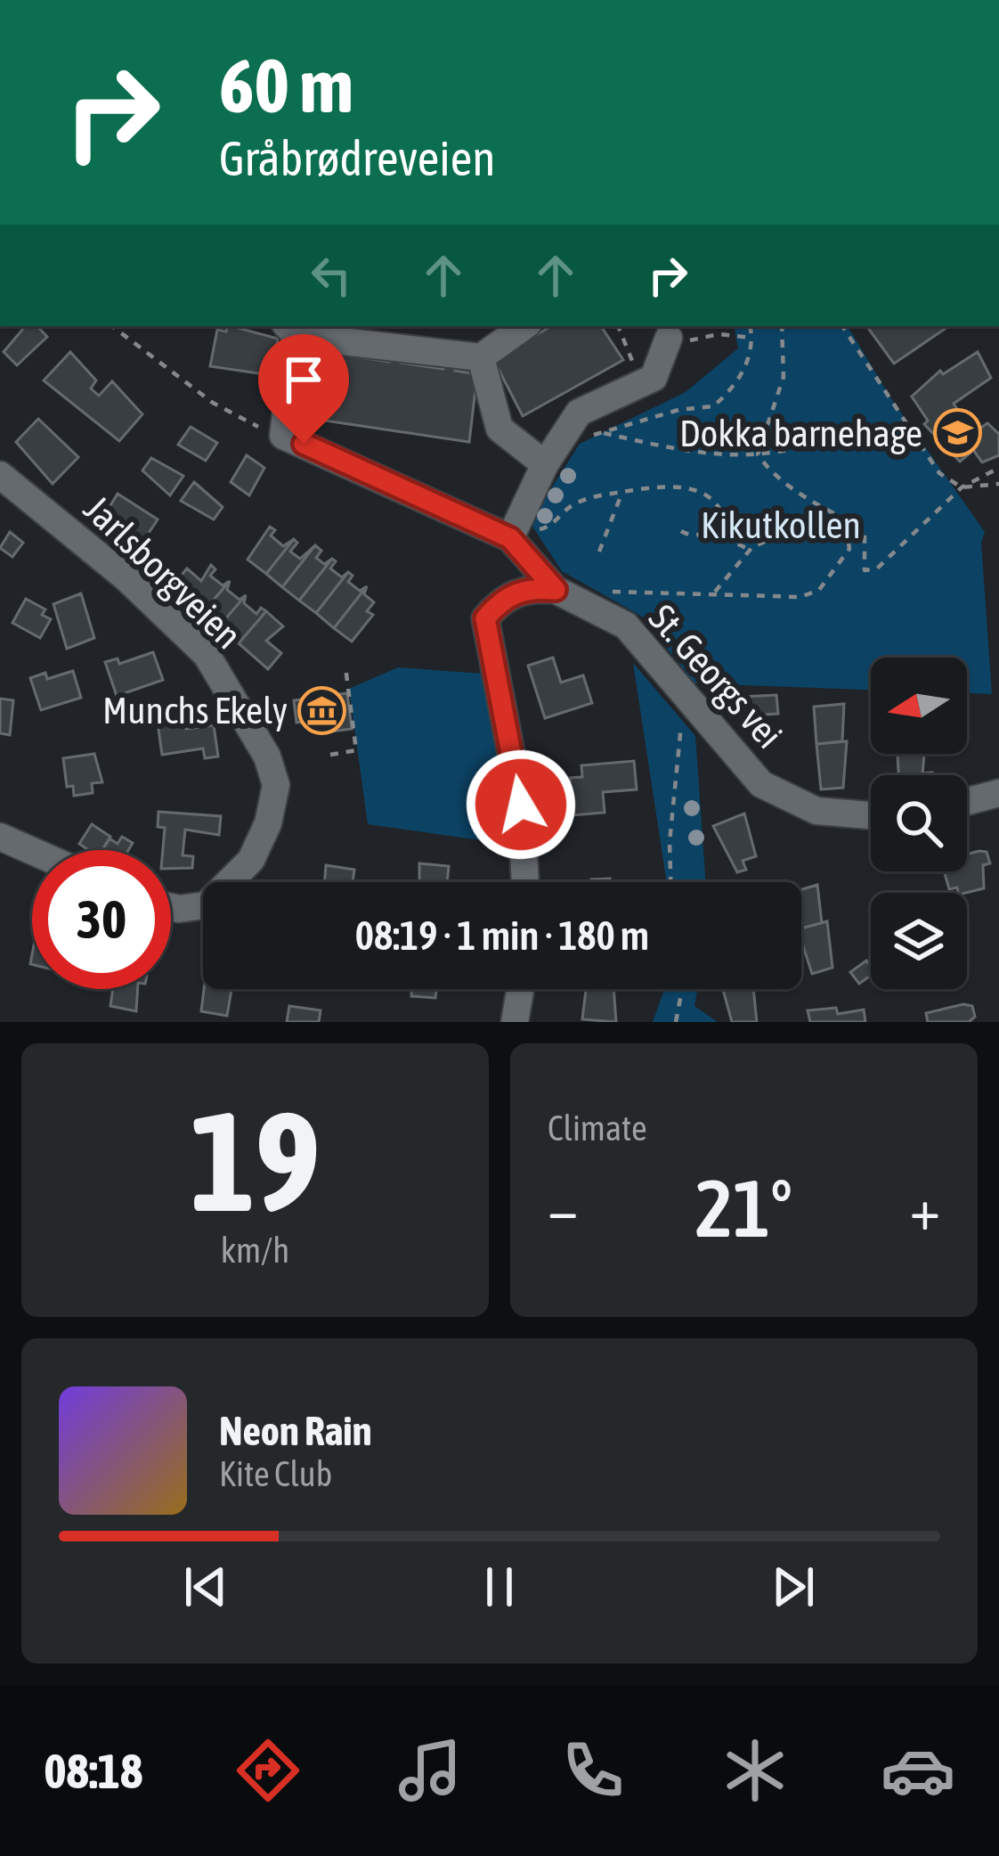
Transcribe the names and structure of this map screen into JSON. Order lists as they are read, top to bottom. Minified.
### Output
{"streets":{"street":["Jarlsborgveien","St. Georgs vei"]},"parks":["Kikutkollen"],"places":{"school or university":["Dokka barnehage"],"museum":["Munchs Ekely"]},"north":"left","page":{"turn":["60 m","Gråbrødreveien"],"limit":"30","trip":"08:19 · 1 min · 180 m","tile":[["19","km/h"],"Climate"],"heat":["−","21°","+"],"song":["Neon Rain","Kite Club"],"tabs":"08:18"}}
